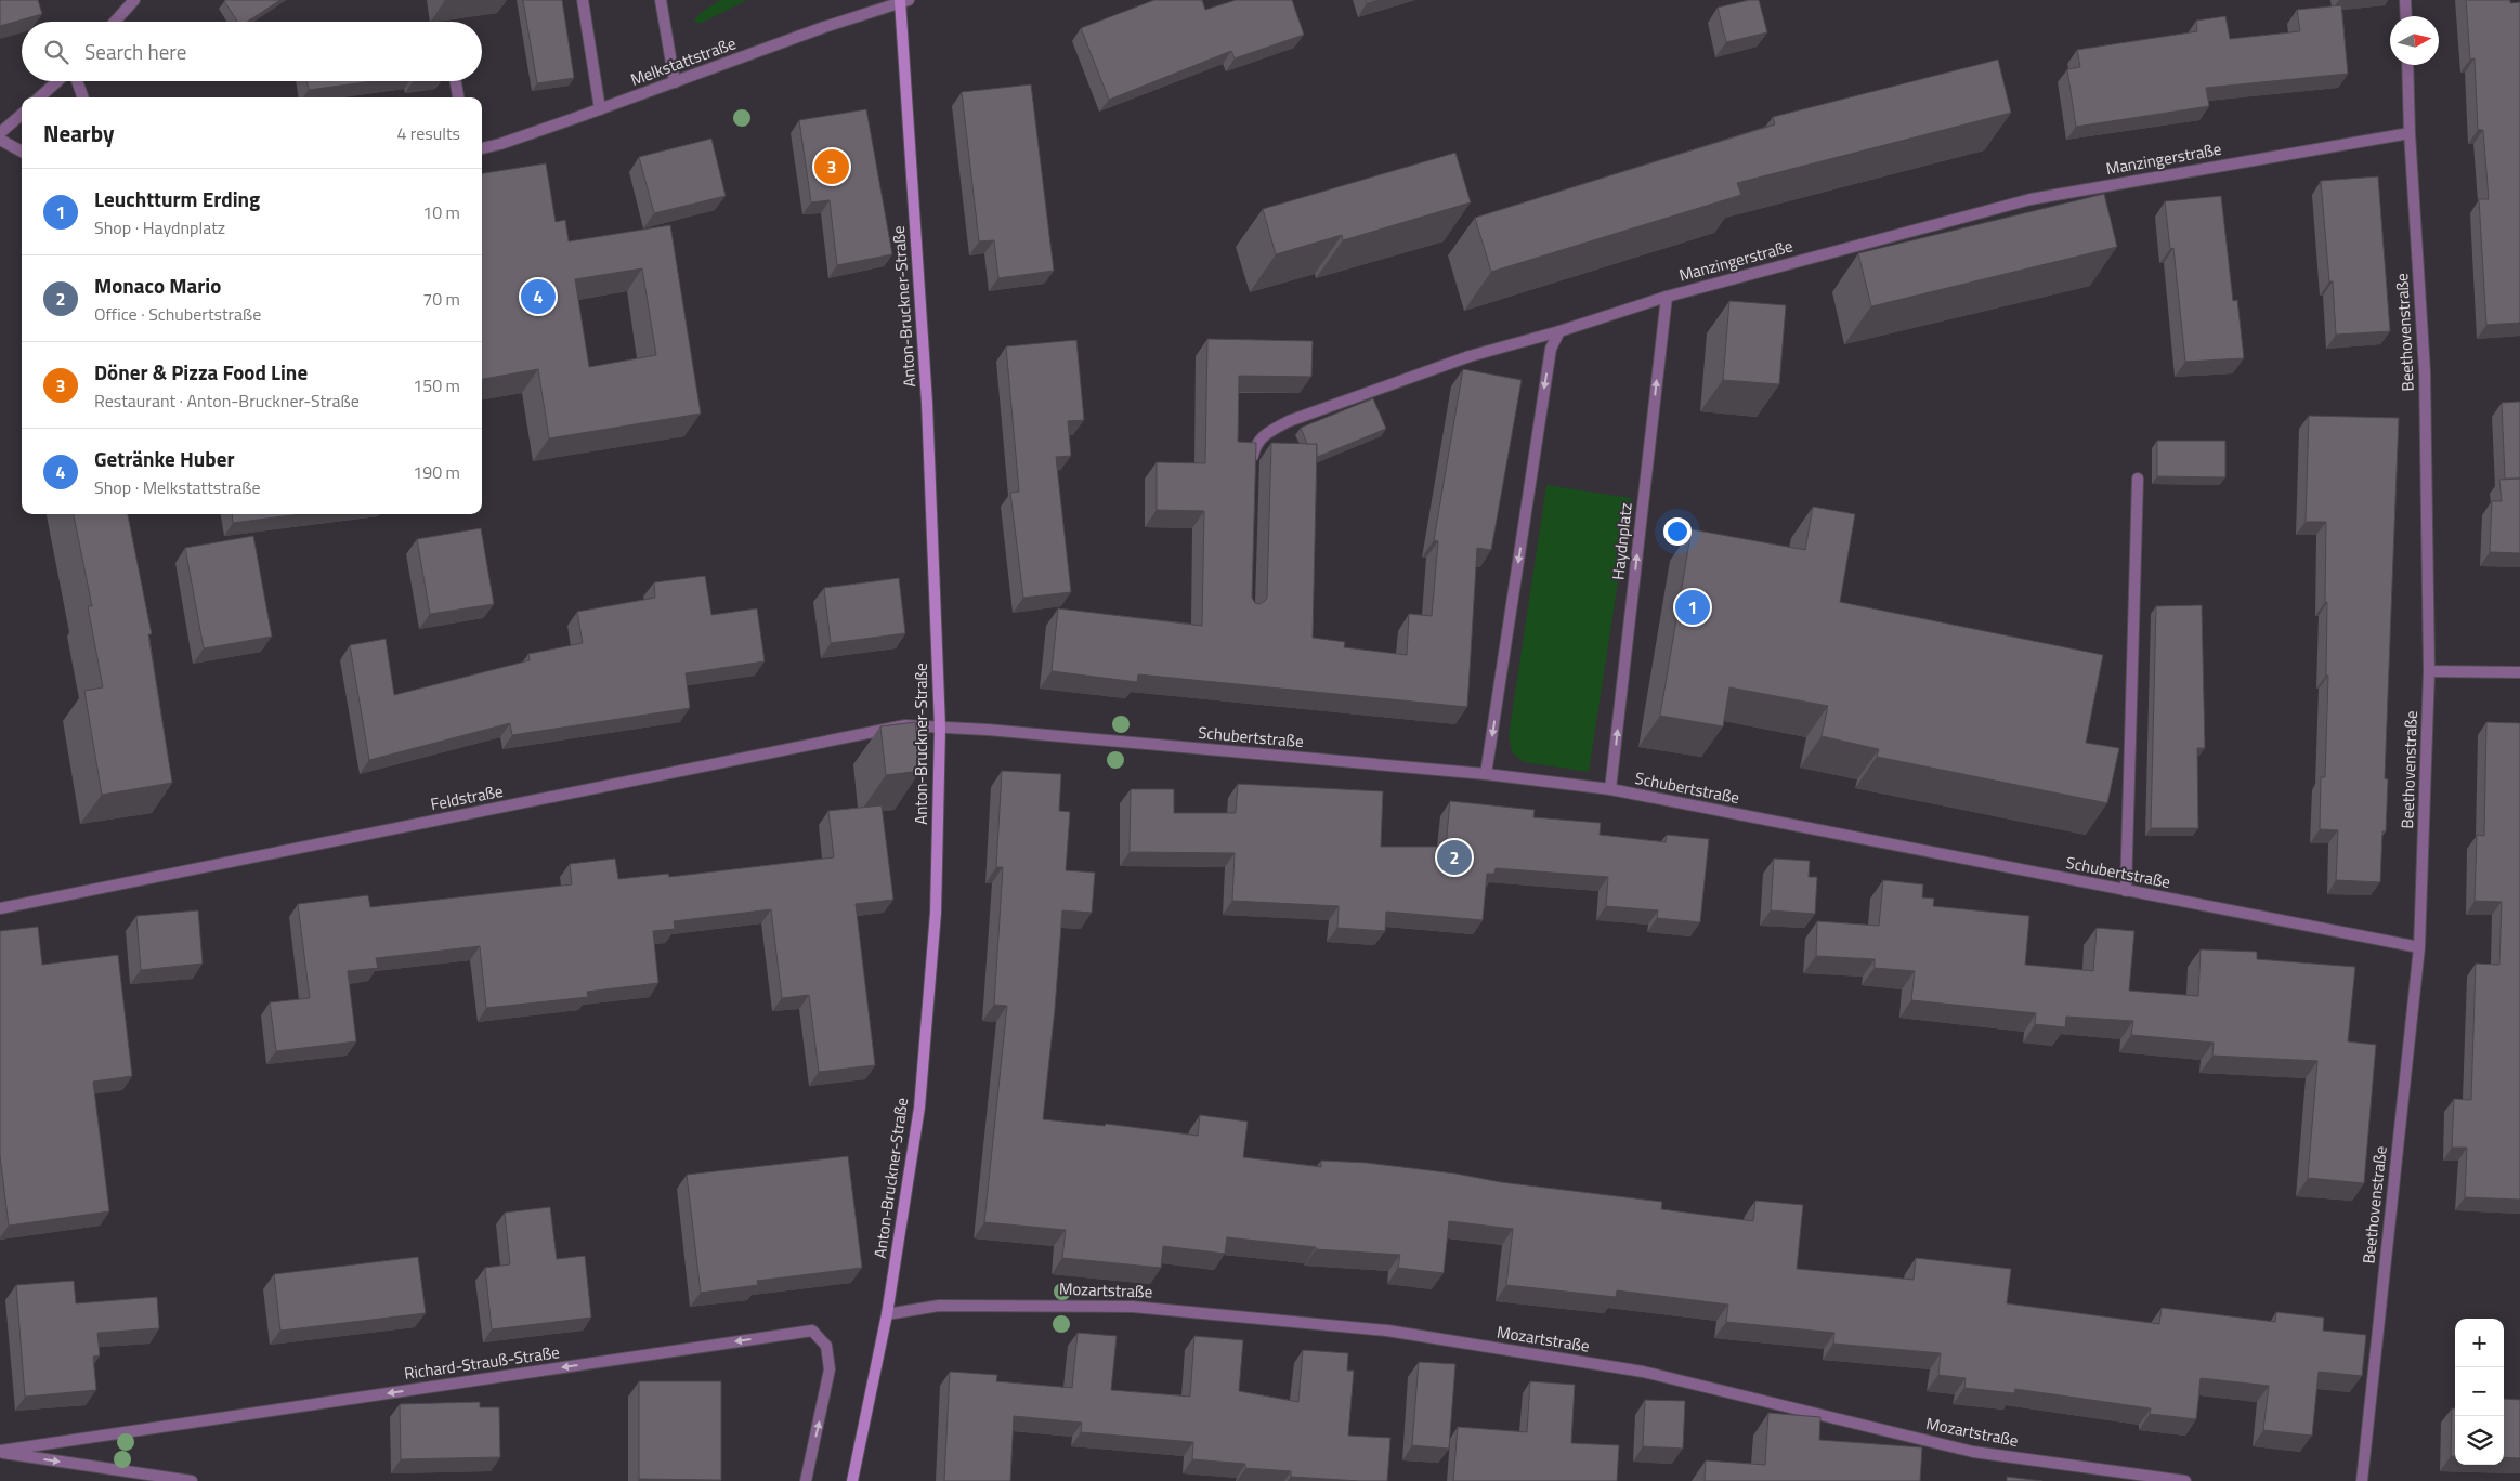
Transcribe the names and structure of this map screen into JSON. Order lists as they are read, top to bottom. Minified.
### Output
{"streets":{"main road":["Anton-Bruckner-Straße"],"street":["Melkstattstraße","Manzingerstraße","Beethovenstraße","Haydnplatz","Schubertstraße","Feldstraße","Mozartstraße","Richard-Strauß-Straße"]},"crossings":[["Melkstattstraße","Anton-Bruckner-Straße"],["Manzingerstraße","Beethovenstraße"],["Manzingerstraße","Haydnplatz"],["Anton-Bruckner-Straße","Schubertstraße"],["Anton-Bruckner-Straße","Feldstraße"],["Anton-Bruckner-Straße","Mozartstraße"],["Beethovenstraße","Schubertstraße"],["Haydnplatz","Schubertstraße"],["Schubertstraße","Feldstraße"]],"one_way":["Haydnplatz","Richard-Strauß-Straße"],"north":"right","page":{"search":"Search here","heading":["Nearby","4 results"],"pins":["3","4","1","2"],"list":[{"mark":"1","name":"Leuchtturm Erding","note":"Shop · Haydnplatz","value":"10 m"},{"mark":"2","name":"Monaco Mario","note":"Office · Schubertstraße","value":"70 m"},{"mark":"3","name":"Döner & Pizza Food Line","note":"Restaurant · Anton-Bruckner-Straße","value":"150 m"},{"mark":"4","name":"Getränke Huber","note":"Shop · Melkstattstraße","value":"190 m"}],"map_buttons":["+","−"]}}
